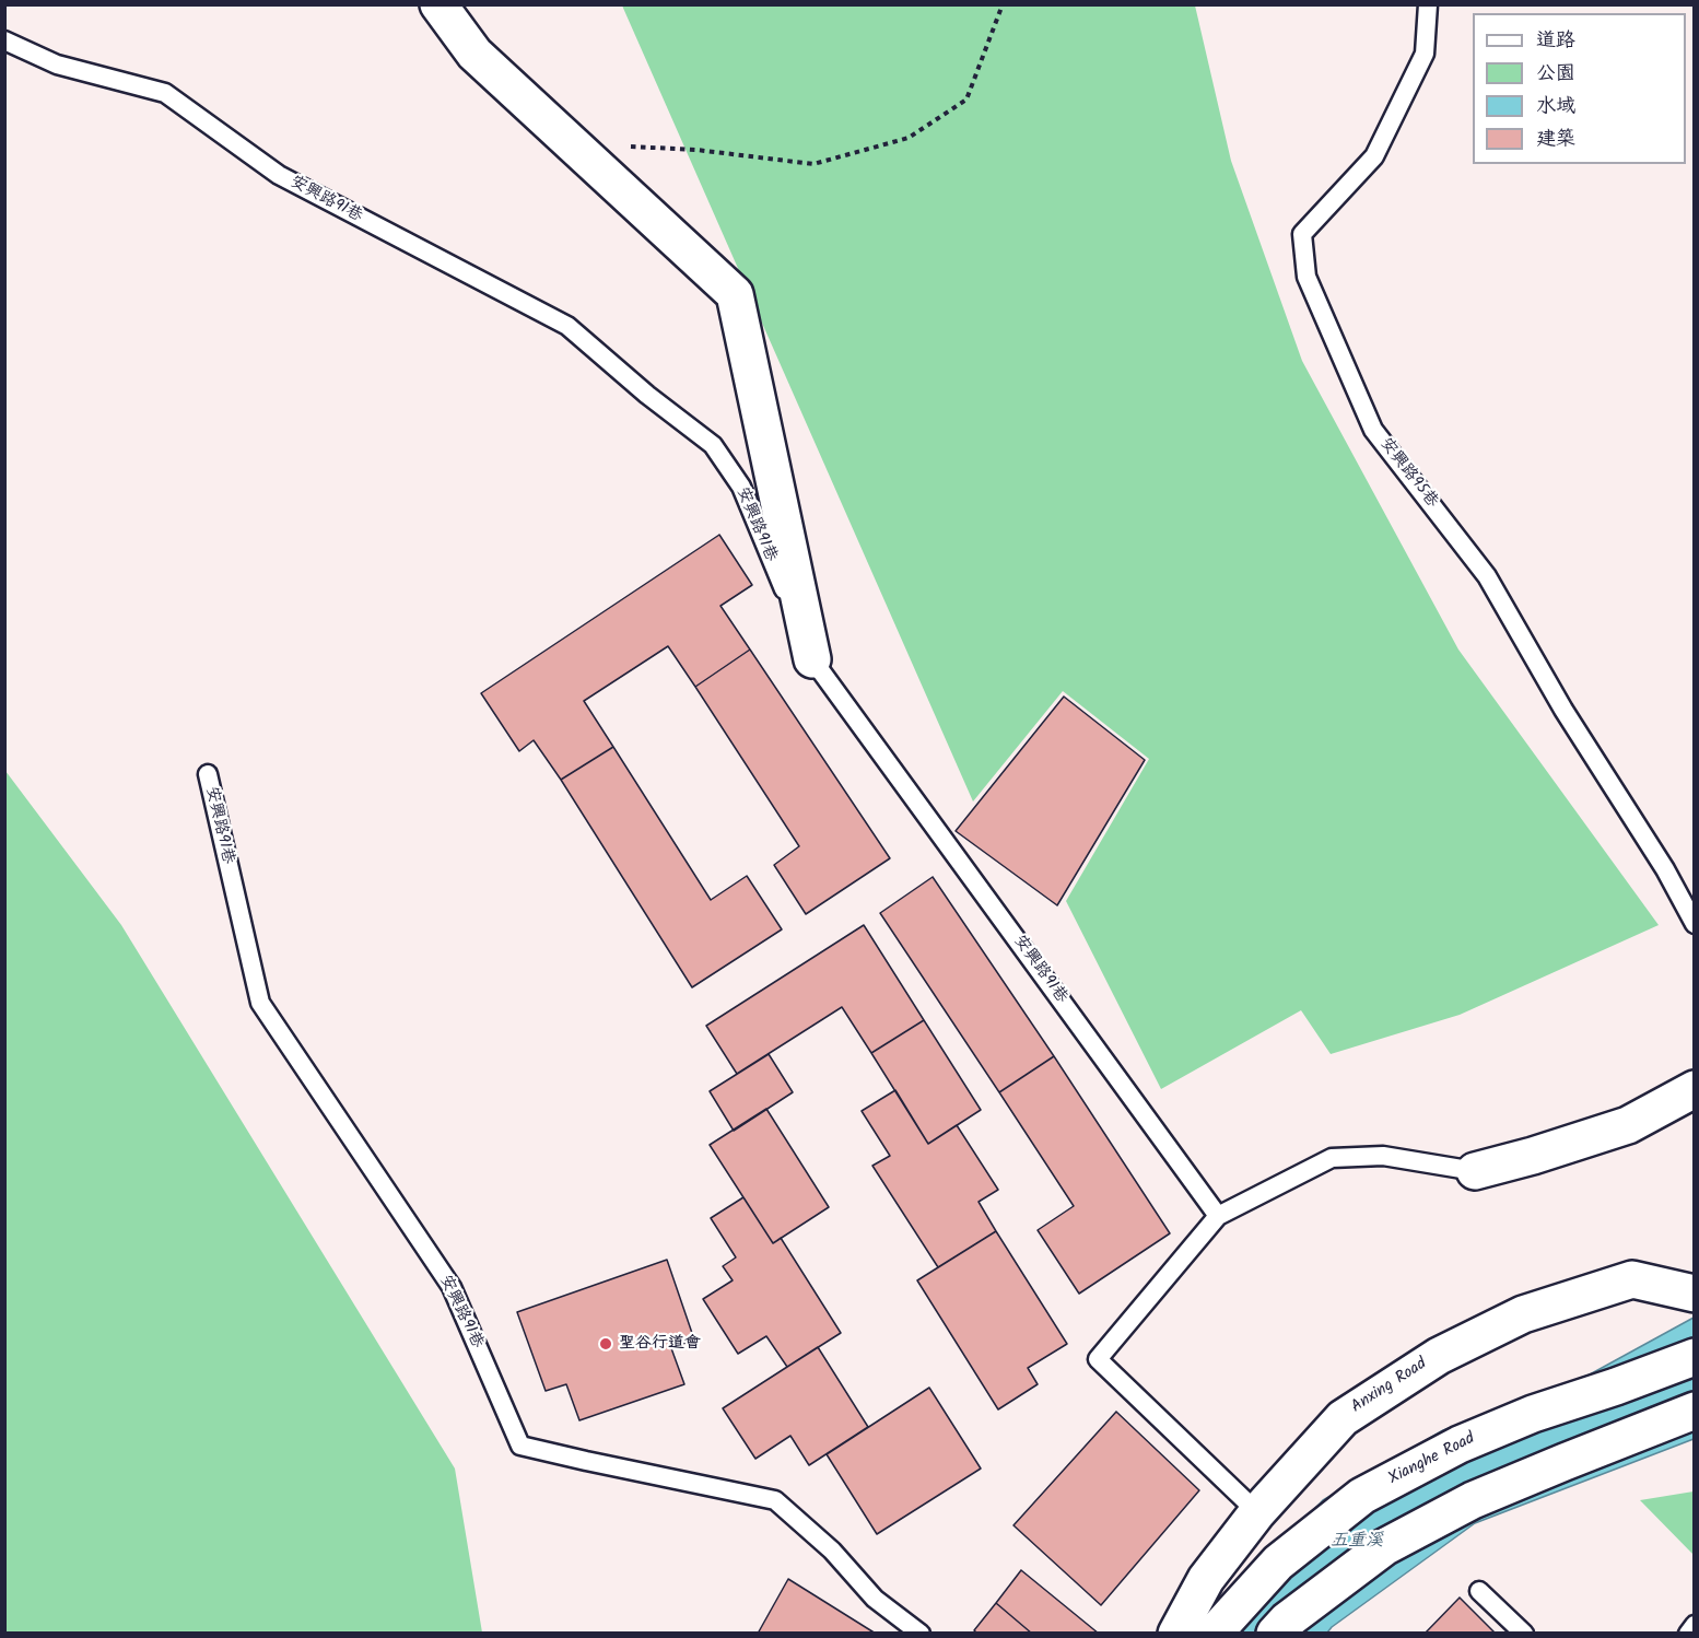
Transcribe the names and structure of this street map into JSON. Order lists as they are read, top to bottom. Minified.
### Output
{"streets":{"street":["Anxing Road","Xianghe Road"],"lane":["安興路91巷","安興路95巷"]},"water":["五重溪"],"places":["聖谷行道會"],"legend":["道路","公園","水域","建築"]}
